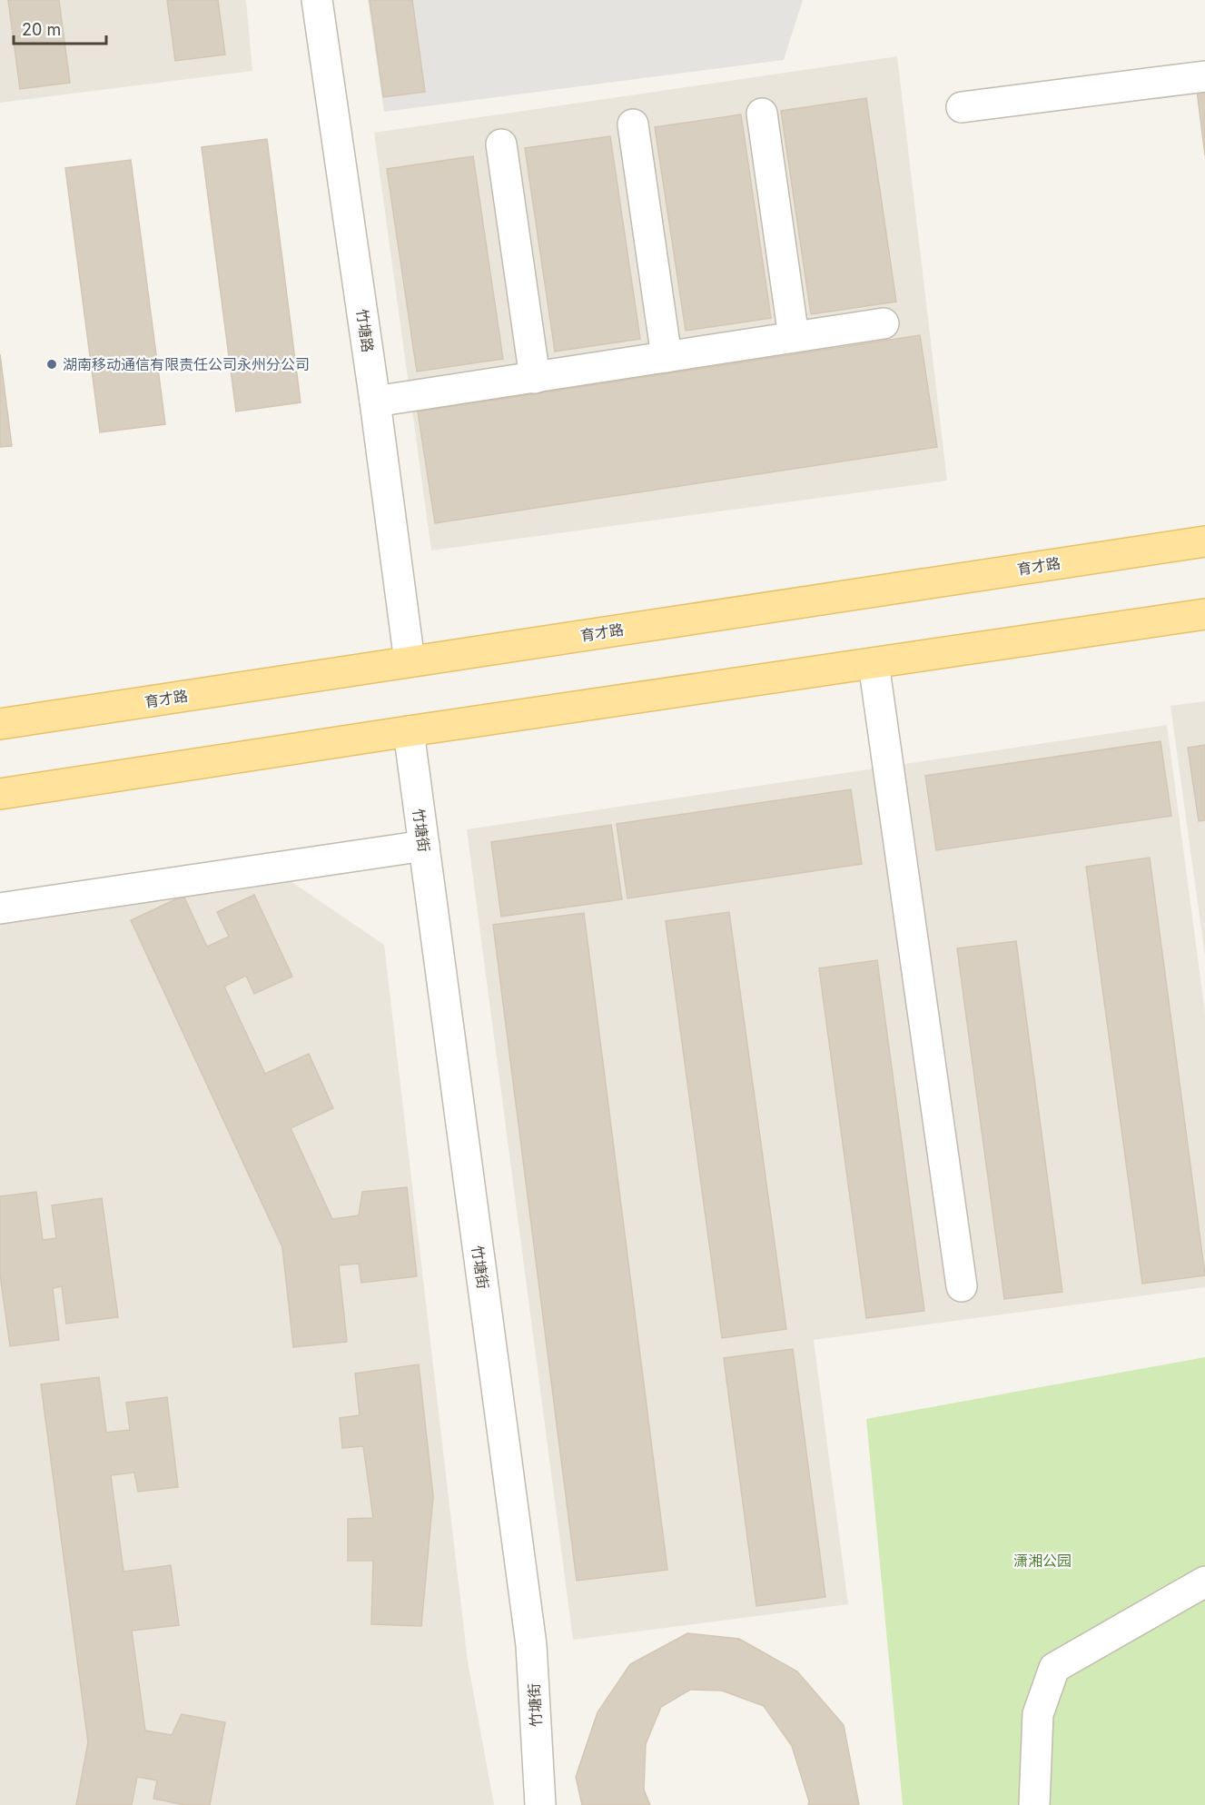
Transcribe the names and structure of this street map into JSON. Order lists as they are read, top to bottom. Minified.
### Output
{"streets":{"main road":["育才路"],"street":["竹塘路","竹塘街"]},"crossings":[["竹塘路","育才路"]],"parks":["潇湘公园"],"places":["湖南移动通信有限责任公司永州分公司"],"scale_bar":"20 m"}
